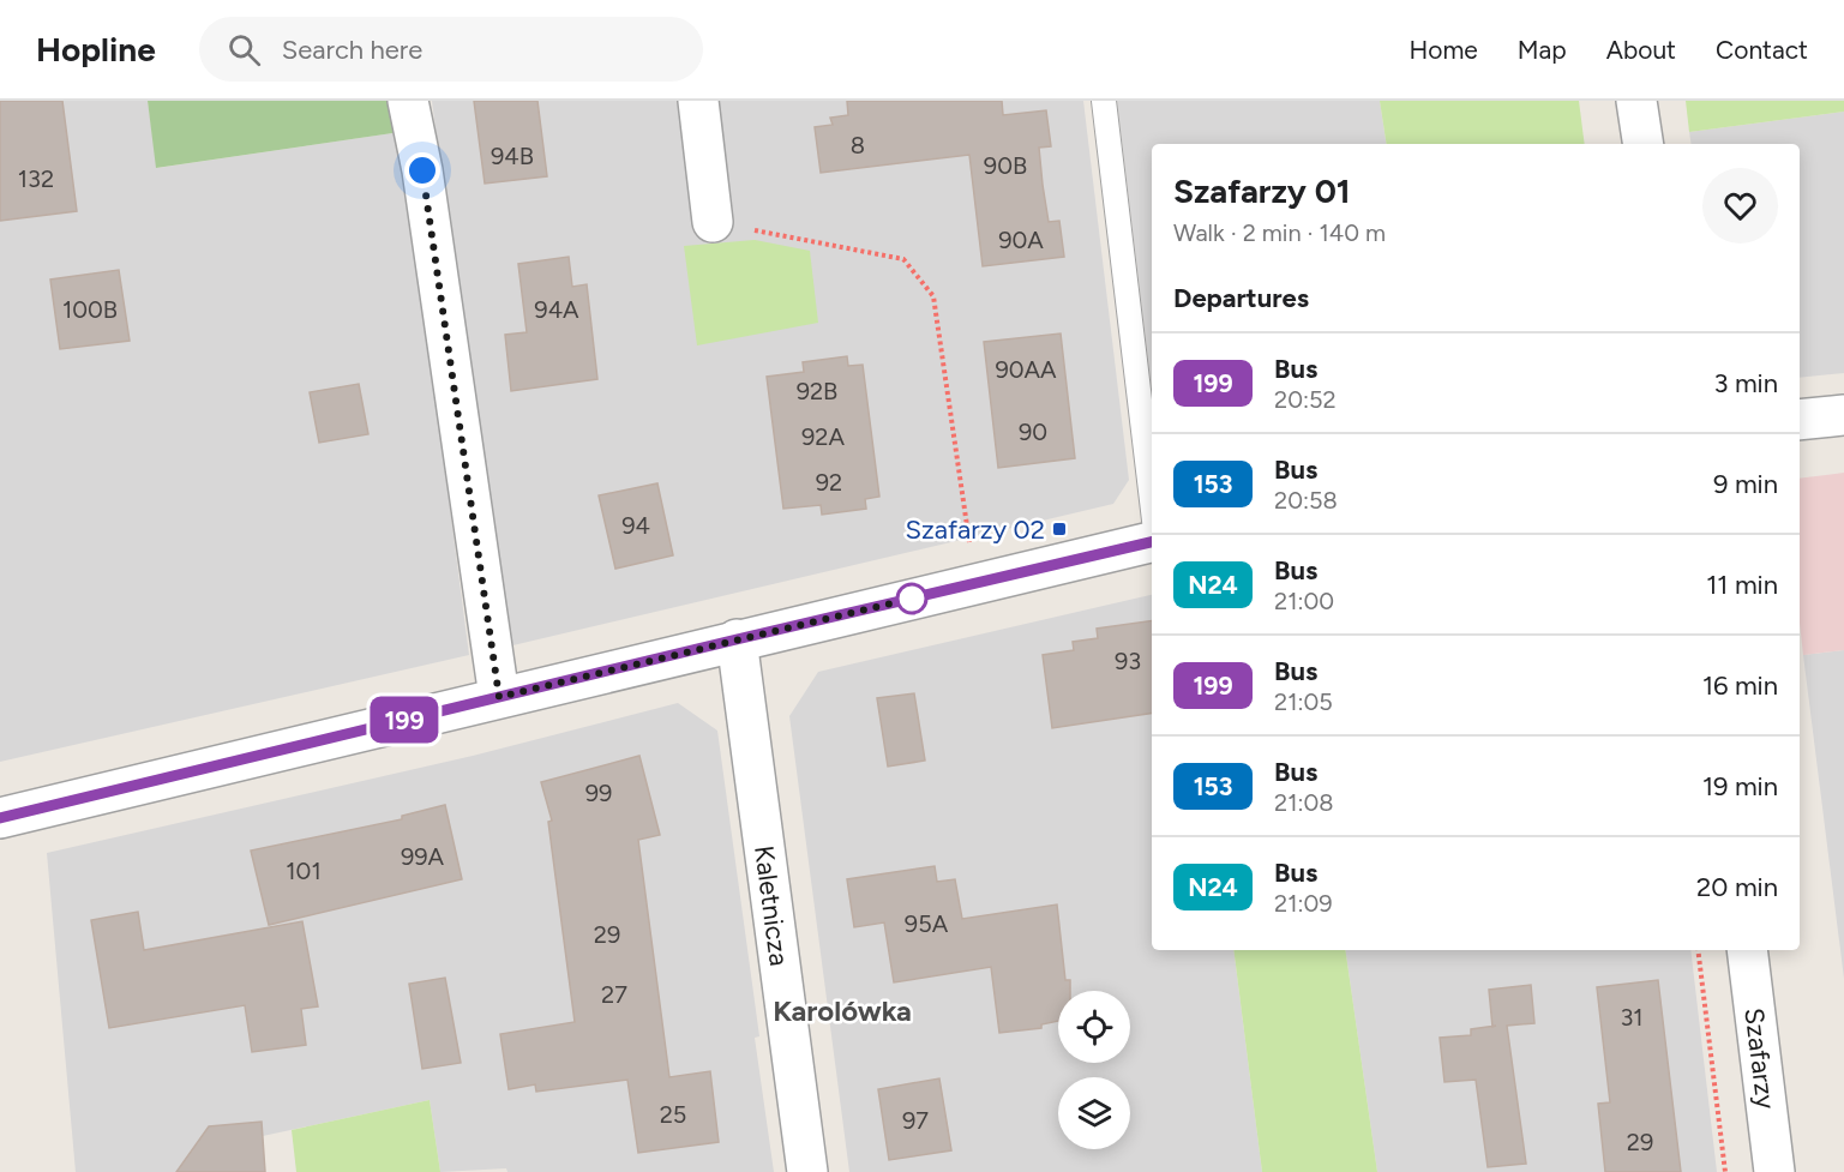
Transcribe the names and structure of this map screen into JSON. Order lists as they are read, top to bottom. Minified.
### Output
{"streets":{"street":["Kaletnicza","Szafarzy"]},"districts":["Karolówka"],"places":{"transit":["Szafarzy 02"]},"lines":["bus line 199"],"house_numbers":["8","94B","90B","132","90A","100B","94A","90AA","92B","90","92A","92","94","93","99","99A","101","95A","29","27","31","25","97","29"],"page":{"header":"Hopline","search":"Search here","nav":["Home","Map","About","Contact"],"on_map":"199","heading":[["Szafarzy 01","Walk · 2 min · 140 m"],"Departures"],"list":[{"mark":"199","name":"Bus","note":"20:52","value":"3 min"},{"mark":"153","name":"Bus","note":"20:58","value":"9 min"},{"mark":"N24","name":"Bus","note":"21:00","value":"11 min"},{"mark":"199","name":"Bus","note":"21:05","value":"16 min"},{"mark":"153","name":"Bus","note":"21:08","value":"19 min"},{"mark":"N24","name":"Bus","note":"21:09","value":"20 min"}]}}
